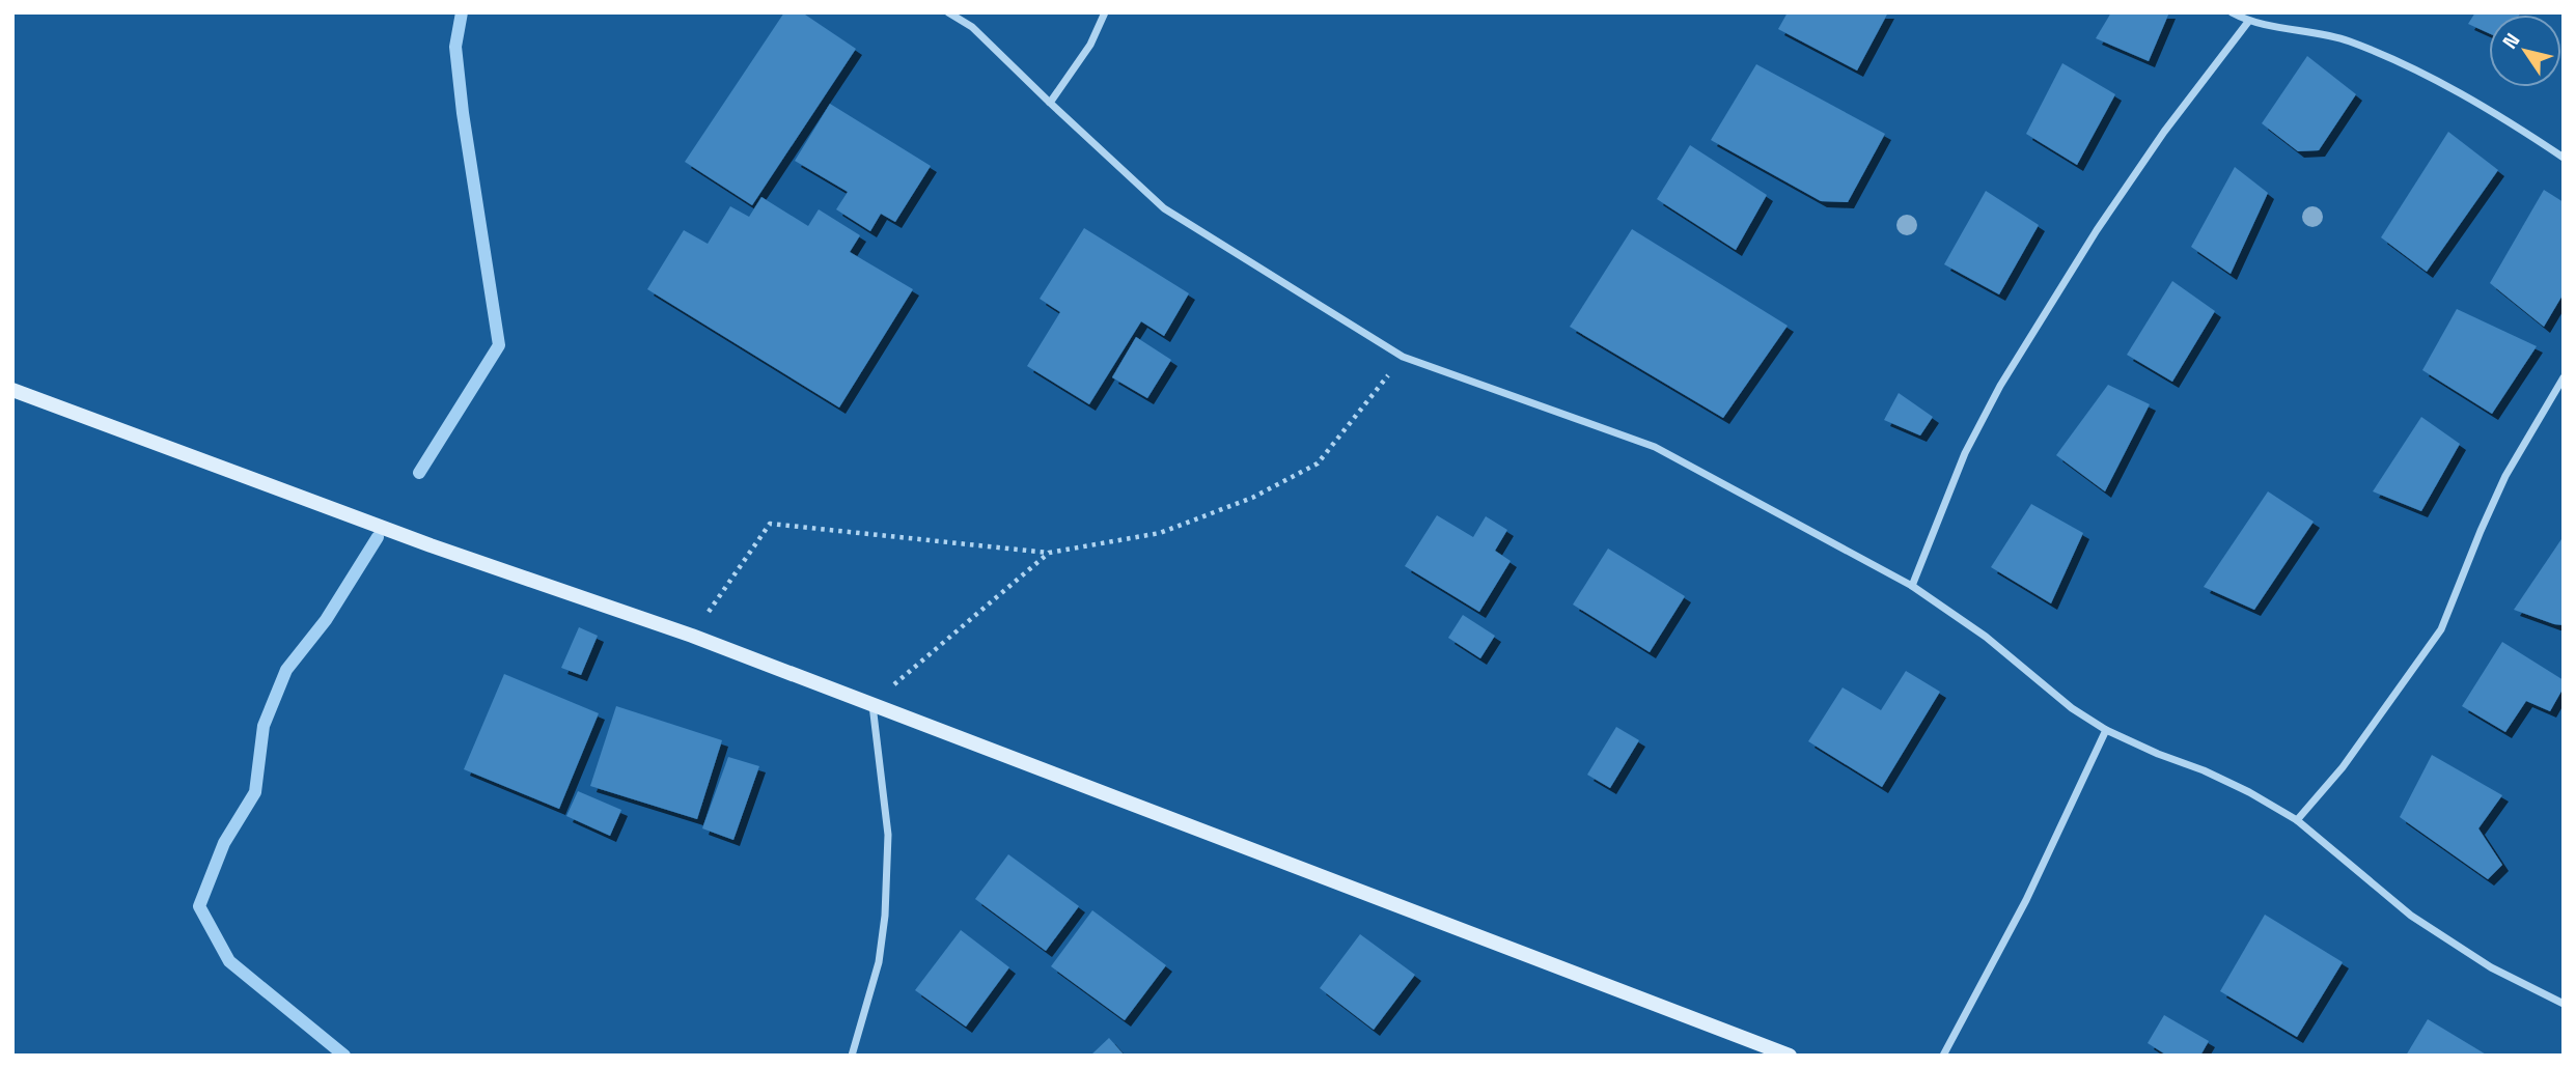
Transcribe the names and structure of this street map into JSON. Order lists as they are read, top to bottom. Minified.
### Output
{"north":"top left"}
